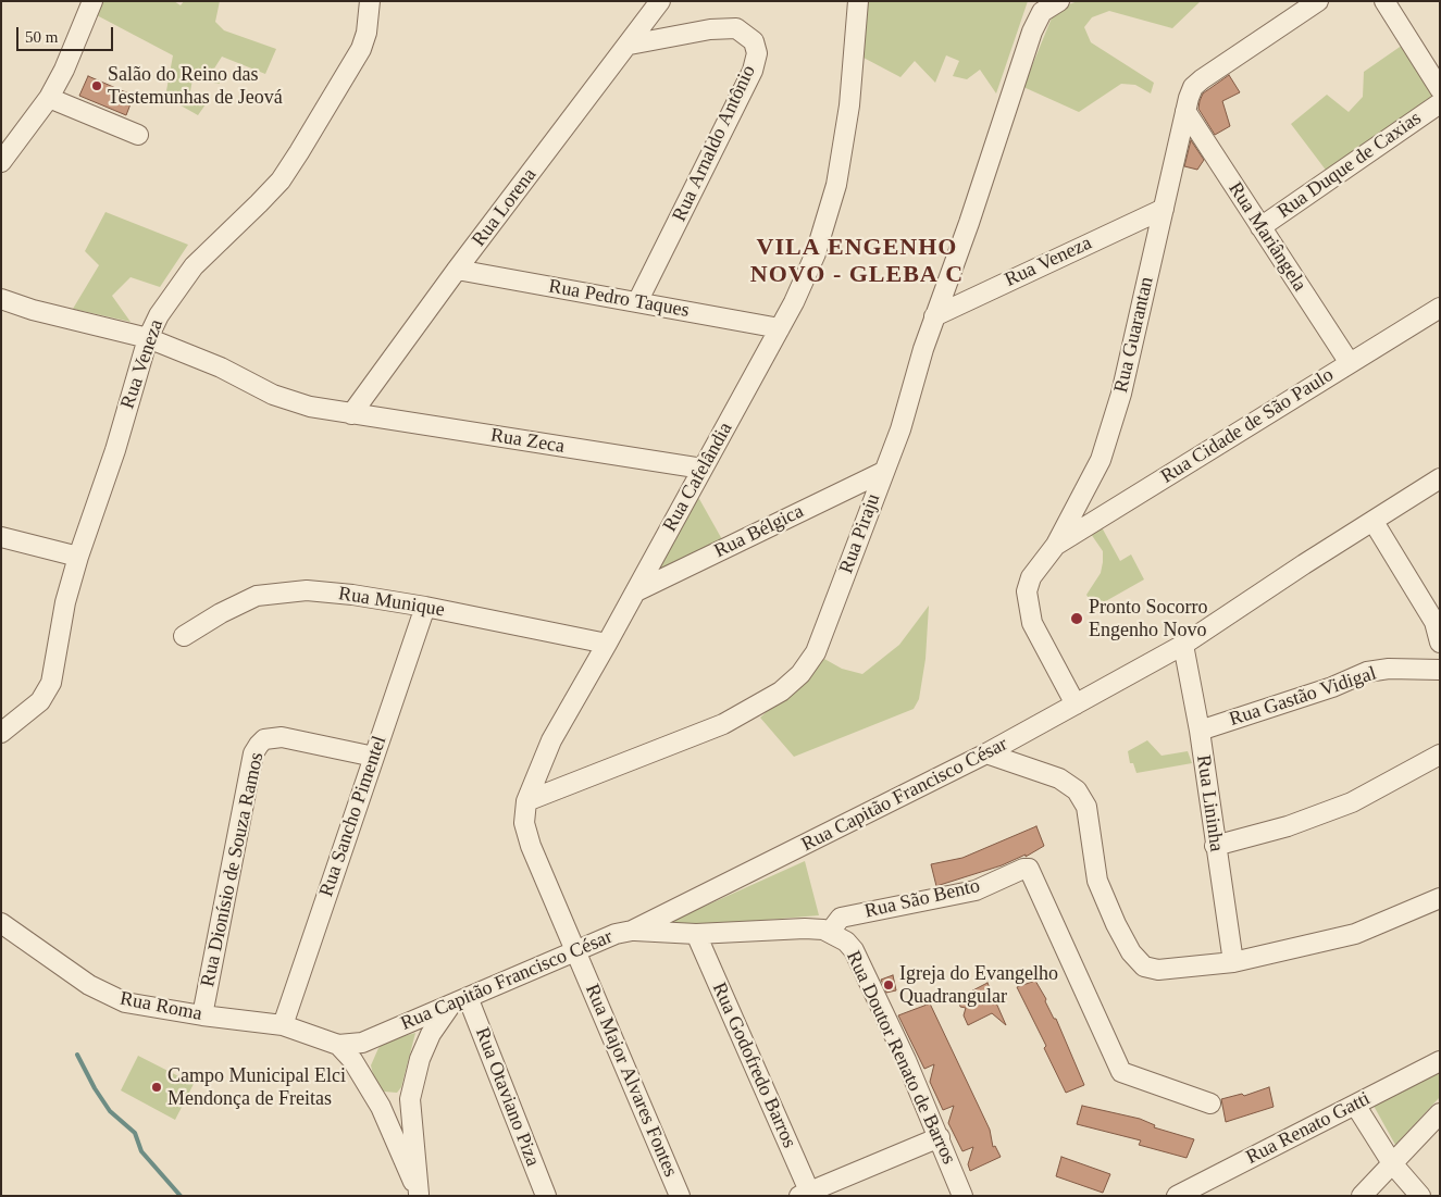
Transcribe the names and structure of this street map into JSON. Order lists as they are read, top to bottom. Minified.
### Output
{"streets":{"street":["Rua Arnaldo Antônio","Rua Duque de Caxias","Rua Lorena","Rua Mariângela","Rua Veneza","Rua Pedro Taques","Rua Guarantan","Rua Cidade de São Paulo","Rua Zeca","Rua Cafelândia","Rua Bélgica","Rua Piraju","Rua Munique","Rua Gastão Vidigal","Rua Capitão Francisco César","Rua Lininha","Rua Sancho Pimentel","Rua Dionísio de Souza Ramos","Rua São Bento","Rua Roma","Rua Doutor Renato de Barros","Rua Godofredo Barros","Rua Major Alvares Fontes","Rua Otaviano Piza","Rua Renato Gatti"]},"crossings":[["Rua Arnaldo Antônio","Rua Lorena"],["Rua Arnaldo Antônio","Rua Pedro Taques"],["Rua Duque de Caxias","Rua Mariângela"],["Rua Lorena","Rua Pedro Taques"],["Rua Lorena","Rua Zeca"],["Rua Mariângela","Rua Guarantan"],["Rua Mariângela","Rua Cidade de São Paulo"],["Rua Veneza","Rua Guarantan"],["Rua Veneza","Rua Zeca"],["Rua Veneza","Rua Piraju"],["Rua Pedro Taques","Rua Cafelândia"],["Rua Guarantan","Rua Cidade de São Paulo"],["Rua Guarantan","Rua Capitão Francisco César"],["Rua Zeca","Rua Cafelândia"],["Rua Cafelândia","Rua Bélgica"],["Rua Cafelândia","Rua Piraju"],["Rua Cafelândia","Rua Munique"],["Rua Cafelândia","Rua Capitão Francisco César"],["Rua Cafelândia","Rua Major Alvares Fontes"],["Rua Bélgica","Rua Piraju"],["Rua Munique","Rua Sancho Pimentel"],["Rua Gastão Vidigal","Rua Lininha"],["Rua Capitão Francisco César","Rua Lininha"],["Rua Capitão Francisco César","Rua Roma"],["Rua Capitão Francisco César","Rua Doutor Renato de Barros"],["Rua Capitão Francisco César","Rua Major Alvares Fontes"],["Rua Capitão Francisco César","Rua Otaviano Piza"],["Rua Sancho Pimentel","Rua Dionísio de Souza Ramos"],["Rua Sancho Pimentel","Rua Roma"],["Rua Dionísio de Souza Ramos","Rua Roma"],["Rua São Bento","Rua Doutor Renato de Barros"],["Rua Doutor Renato de Barros","Rua Godofredo Barros"]],"districts":["VILA ENGENHO NOVO - GLEBA C"],"places":["Salão do Reino das Testemunhas de Jeová","Pronto Socorro Engenho Novo","Igreja do Evangelho Quadrangular","Campo Municipal Elci Mendonça de Freitas"],"scale_bar":"50 m"}
